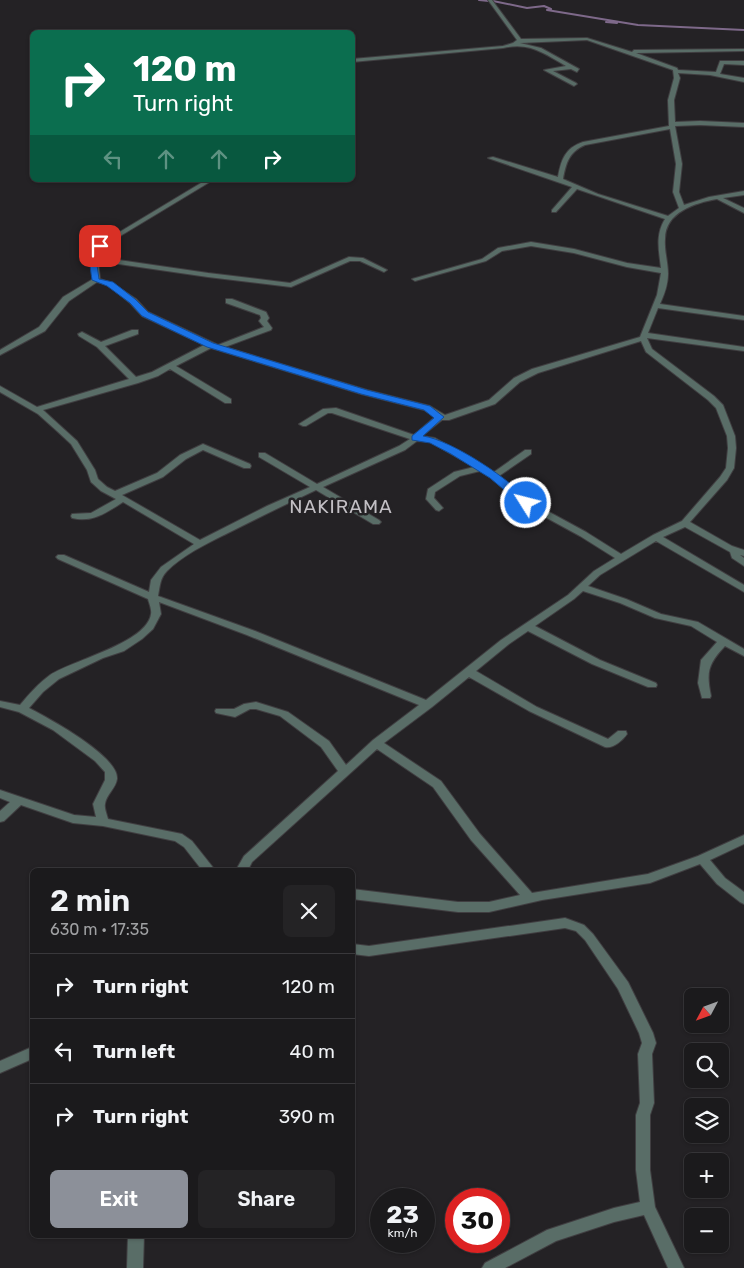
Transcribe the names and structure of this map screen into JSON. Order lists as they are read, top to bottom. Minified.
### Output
{"districts":["NAKIRAMA"],"north":"bottom left","page":{"turn":["120 m","Turn right"],"heading":["2 min","630 m · 17:35"],"list":[{"name":"Turn right","value":"120 m"},{"name":"Turn left","value":"40 m"},{"name":"Turn right","value":"390 m"}],"map_buttons":["+","−"],"buttons":["Exit","Share"],"speed":"23 km/h","limit":"30"}}
